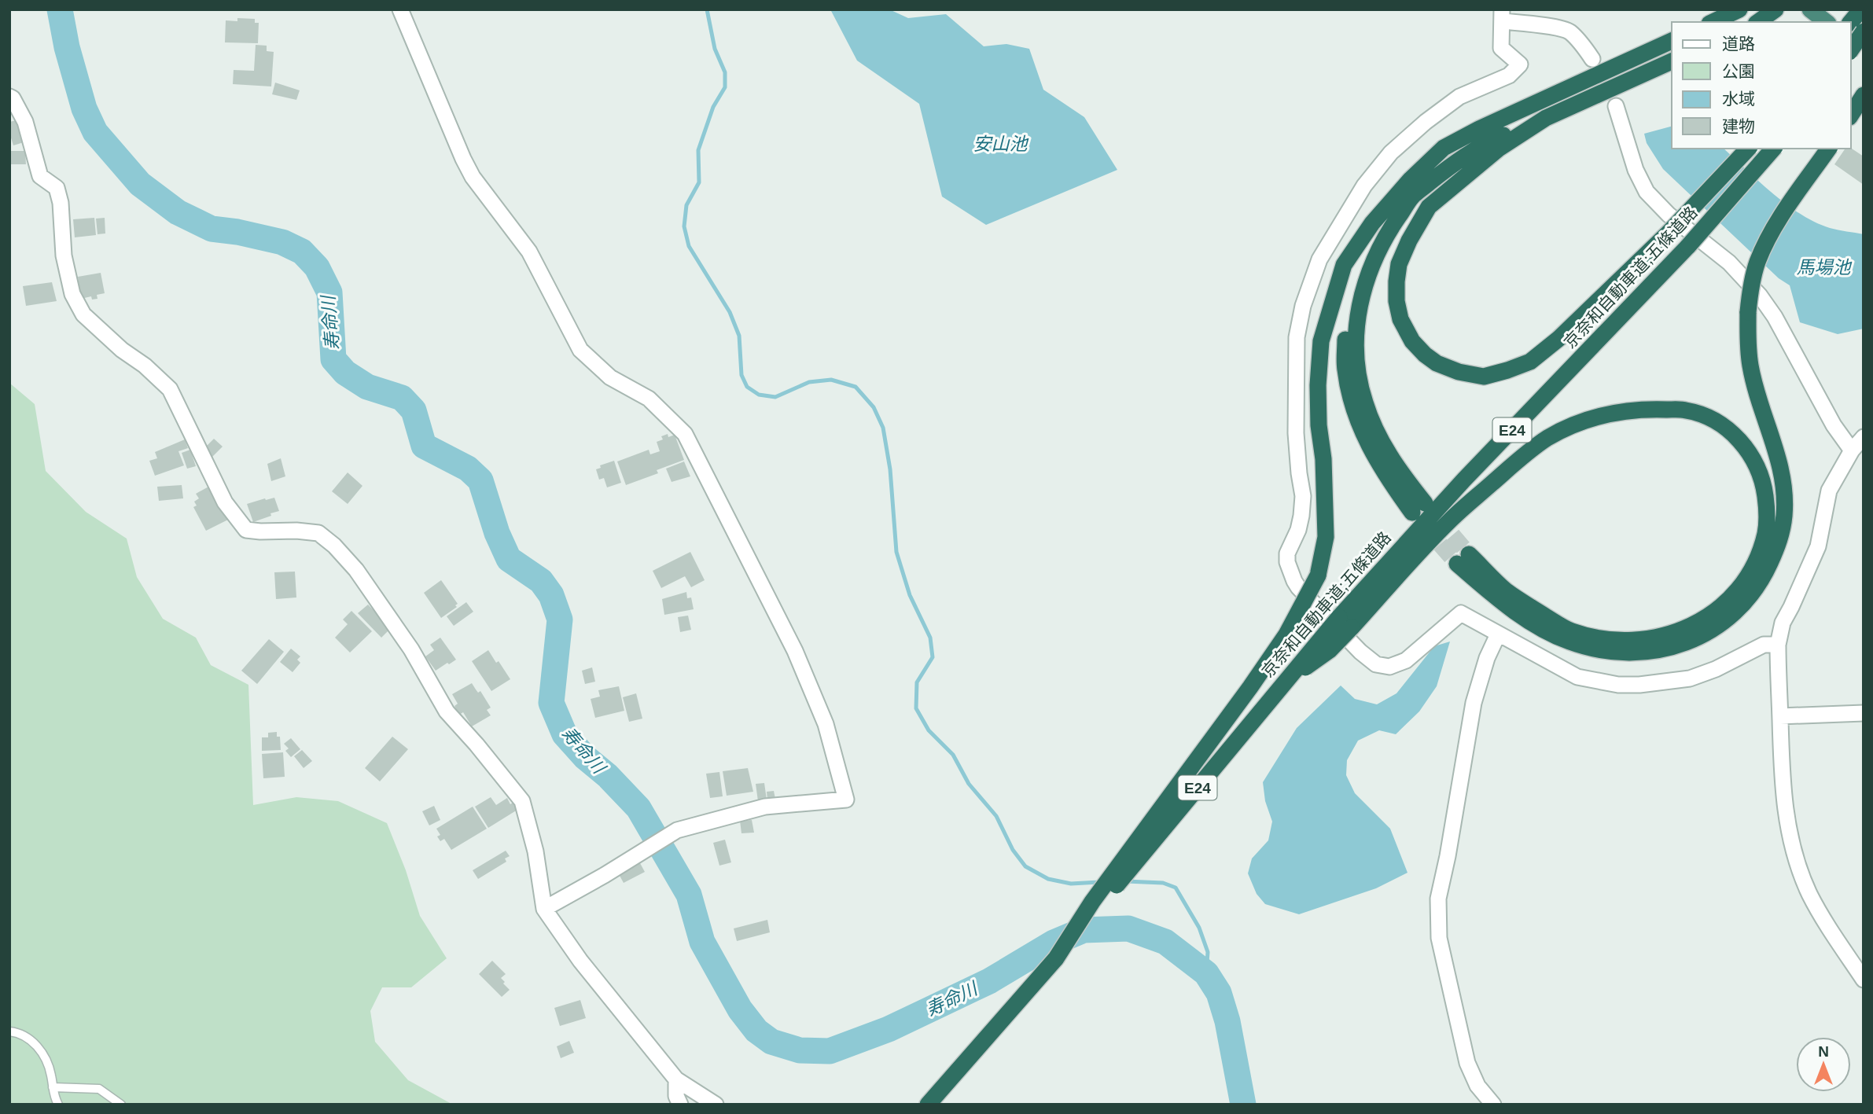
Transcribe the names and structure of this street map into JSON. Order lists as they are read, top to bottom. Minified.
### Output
{"streets":{"highway":["京奈和自動車道;五條道路","E24"]},"water":["安山池","馬場池","寿命川"],"legend":["道路","公園","水域","建物"],"north":"top"}
